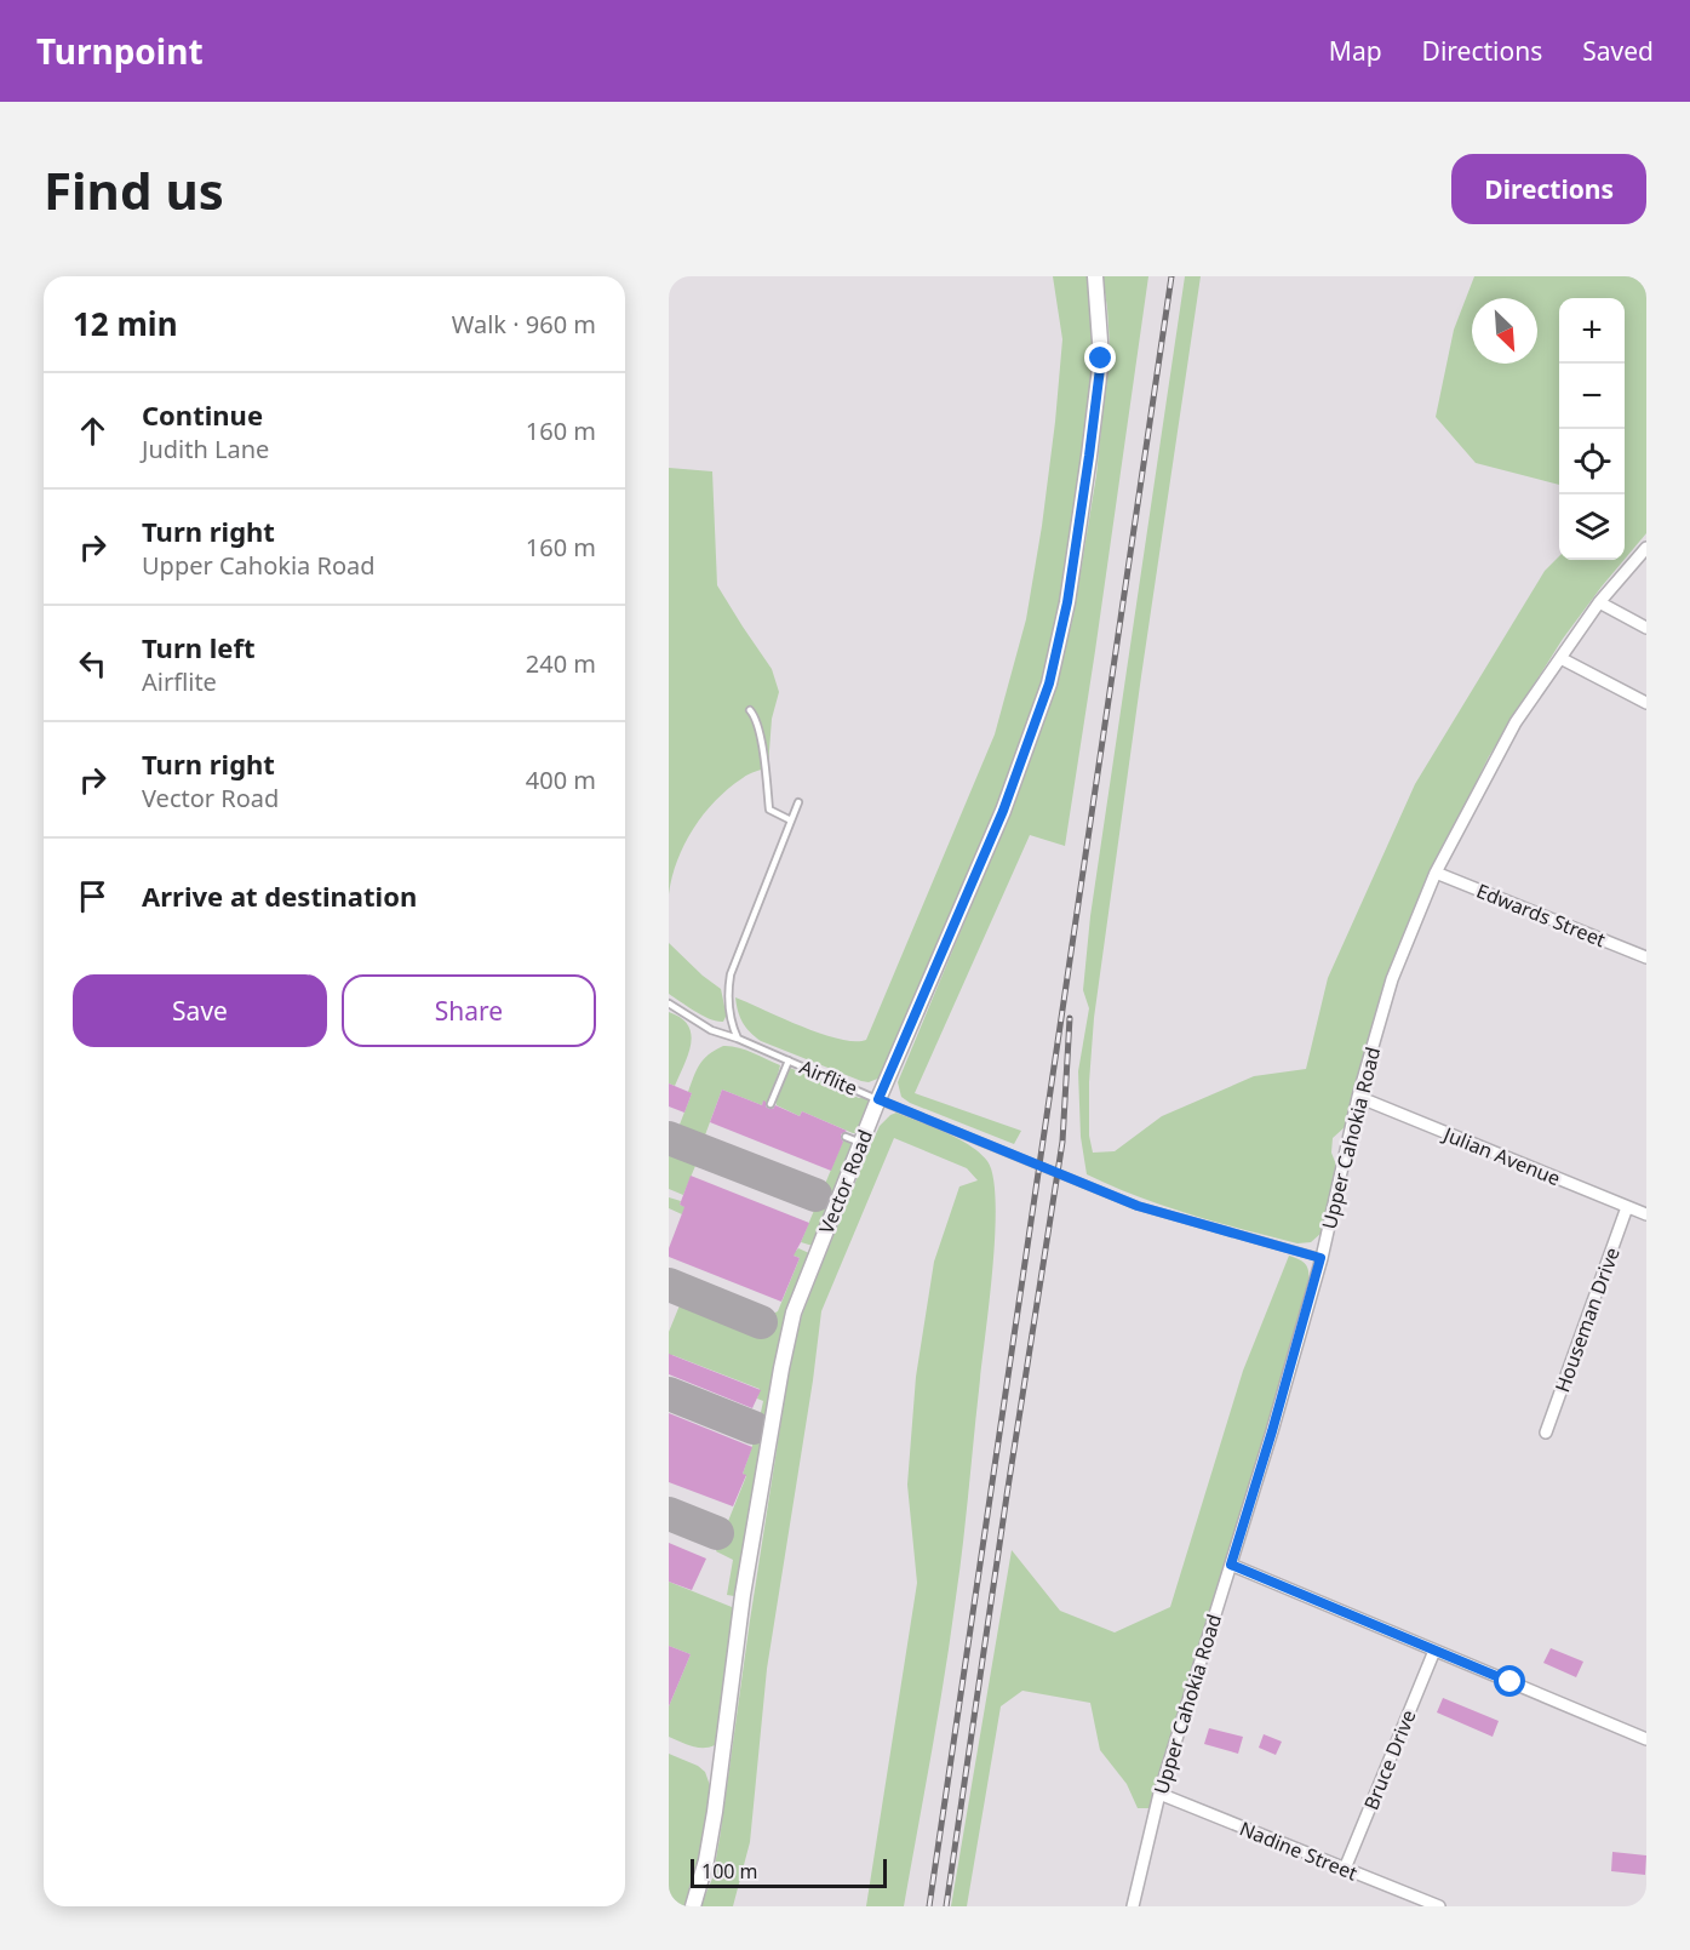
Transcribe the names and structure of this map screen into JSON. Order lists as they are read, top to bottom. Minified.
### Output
{"streets":{"street":["Edwards Street","Upper Cahokia Road","Julian Avenue","Vector Road","Houseman Drive","Bruce Drive","Nadine Street"],"lane":["Airflite"]},"crossings":[["Edwards Street","Upper Cahokia Road"],["Airflite","Upper Cahokia Road"],["Airflite","Vector Road"],["Upper Cahokia Road","Julian Avenue"],["Upper Cahokia Road","Nadine Street"],["Julian Avenue","Houseman Drive"],["Bruce Drive","Nadine Street"]],"scale_bar":"100 m","north":"bottom right","page":{"header":"Turnpoint","nav":["Map","Directions","Saved"],"buttons":["Directions",["Save","Share"]],"title":"Find us","heading":["12 min","Walk · 960 m"],"map_buttons":["+","−"],"list":[["Continue","Judith Lane","160 m"],["Turn right","Upper Cahokia Road","160 m"],["Turn left","Airflite","240 m"],["Turn right","Vector Road","400 m"],"Arrive at destination"],"scale":"100 m"}}
